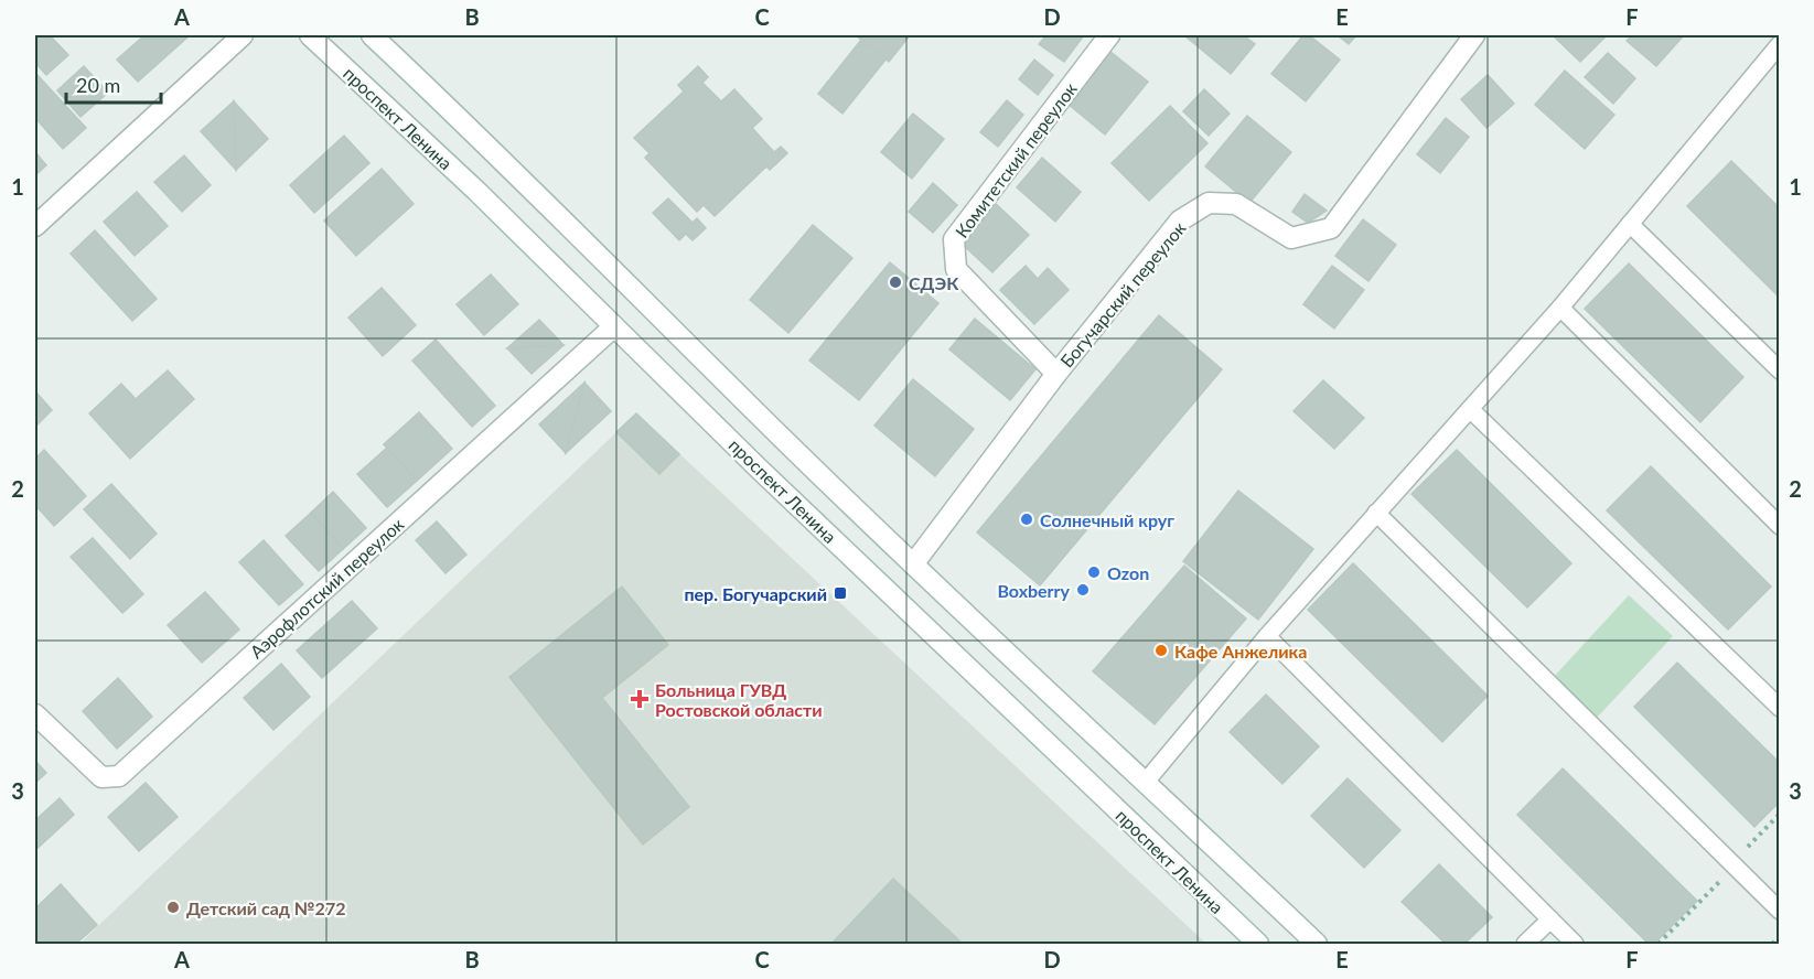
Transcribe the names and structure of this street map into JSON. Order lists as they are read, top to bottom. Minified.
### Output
{"streets":{"main road":["проспект Ленина","Комитетский переулок","Богучарский переулок","Аэрофлотский переулок"]},"crossings":[["проспект Ленина","Богучарский переулок"],["проспект Ленина","Аэрофлотский переулок"],["Комитетский переулок","Богучарский переулок"]],"places":{"other":["СДЭК","Солнечный круг","Ozon","Boxberry","Кафе Анжелика","Детский сад №272"],"transit":["пер. Богучарский"],"health":["Больница ГУВД Ростовской области"]},"scale_bar":"20 m","grid":{"columns":["A","B","C","D","E","F"],"rows":["1","2","3"]}}
